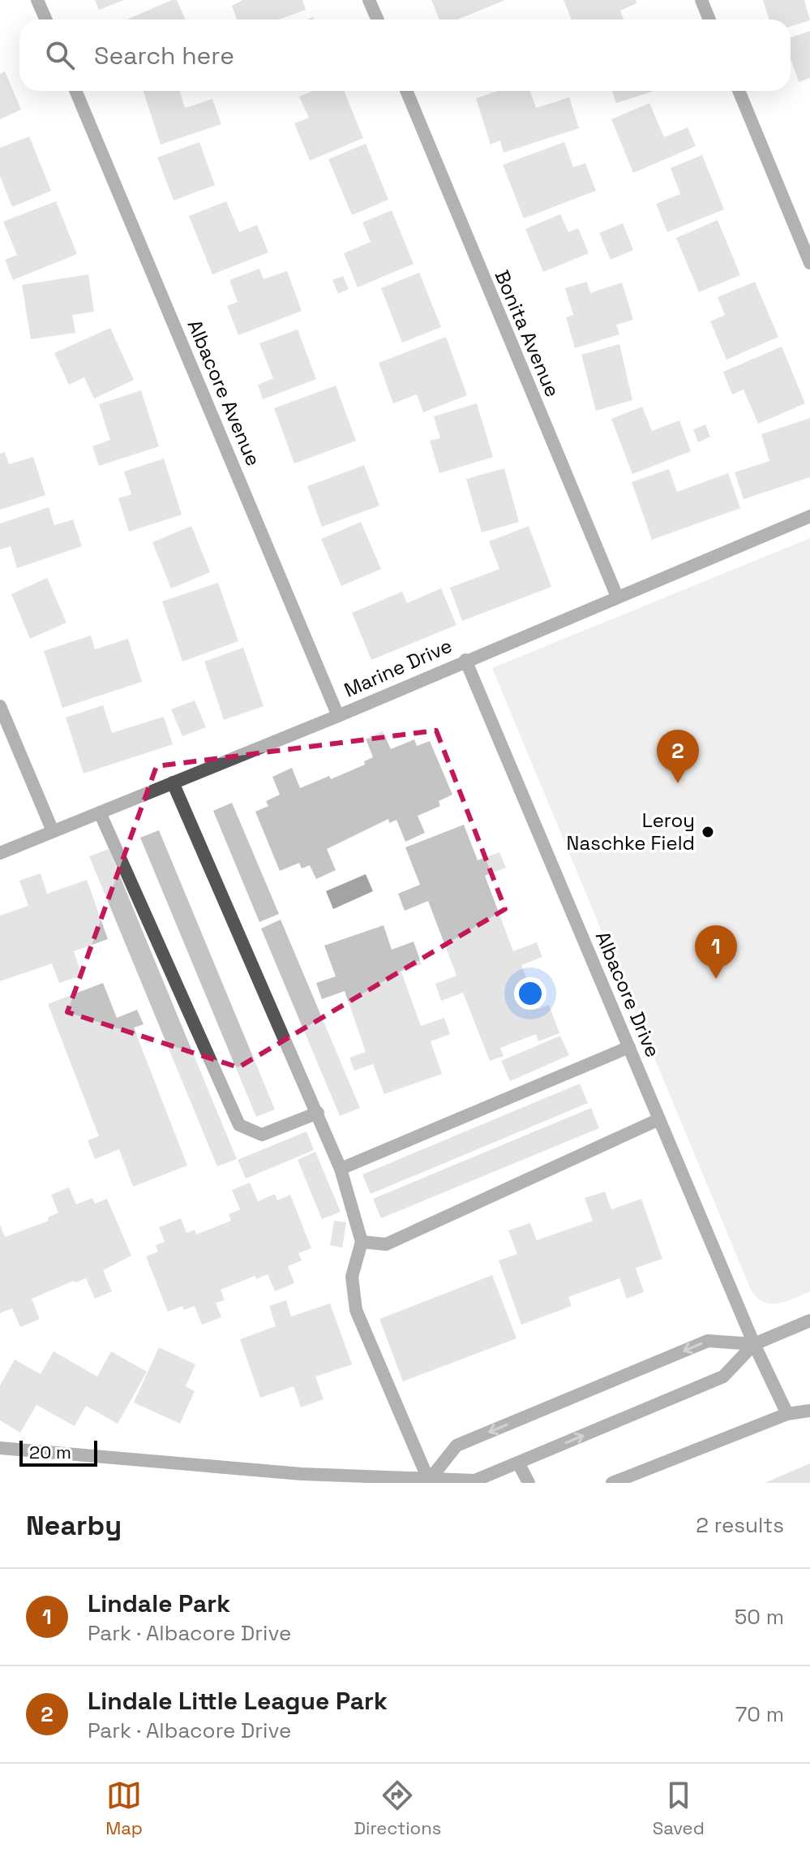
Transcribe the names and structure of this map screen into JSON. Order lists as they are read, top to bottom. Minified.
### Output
{"streets":{"street":["Bonita Avenue","Albacore Avenue","Marine Drive","Albacore Drive"]},"crossings":[["Bonita Avenue","Marine Drive"],["Albacore Avenue","Marine Drive"],["Marine Drive","Albacore Drive"]],"places":["Leroy Naschke Field"],"scale_bar":"20 m","page":{"search":"Search here","pins":["2","1"],"scale":"20 m","heading":["Nearby","2 results"],"list":[{"mark":"1","name":"Lindale Park","note":"Park · Albacore Drive","value":"50 m"},{"mark":"2","name":"Lindale Little League Park","note":"Park · Albacore Drive","value":"70 m"}],"nav":["Map","Directions","Saved"]}}
